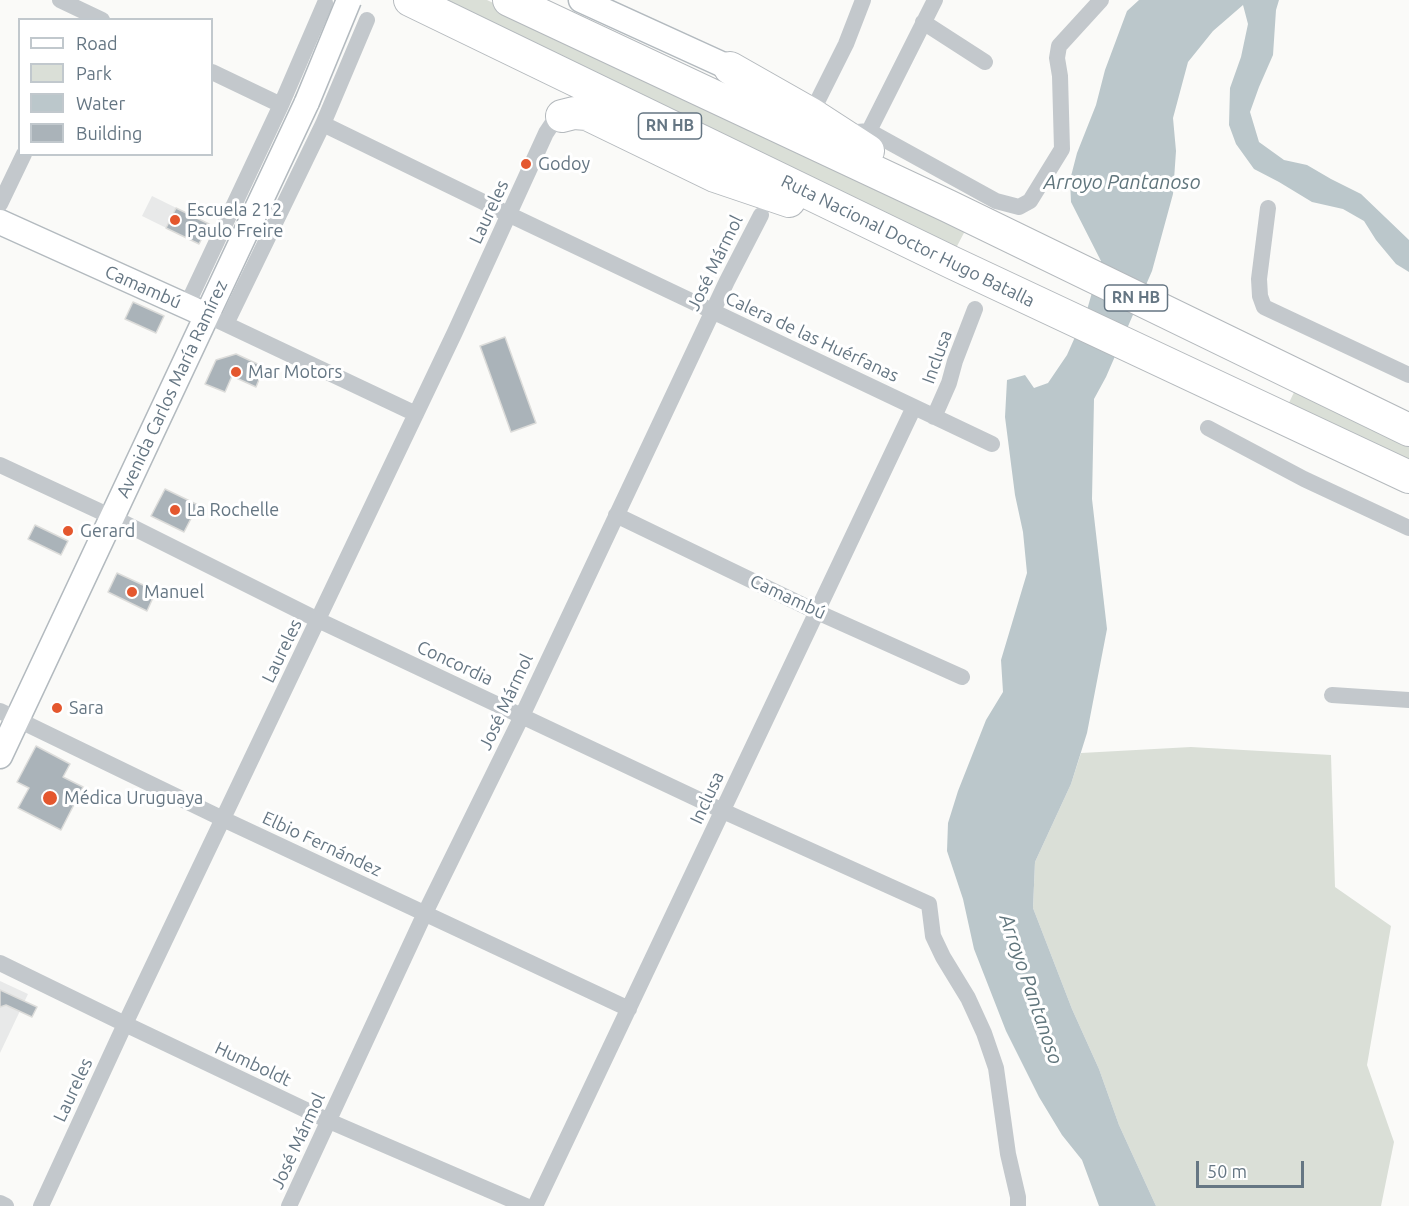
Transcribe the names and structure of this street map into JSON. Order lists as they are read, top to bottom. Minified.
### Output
{"streets":{"highway":["RN HB","Ruta Nacional Doctor Hugo Batalla"],"main road":["Camambú","Avenida Carlos María Ramírez"],"street":["Laureles","José Mármol","Calera de las Huérfanas","Inclusa","Concordia","Elbio Fernández","Humboldt"]},"crossings":[["Laureles","Camambú"],["Laureles","Calera de las Huérfanas"],["Laureles","Concordia"],["Laureles","Elbio Fernández"],["Laureles","Humboldt"],["José Mármol","Camambú"],["José Mármol","Calera de las Huérfanas"],["José Mármol","Concordia"],["José Mármol","Elbio Fernández"],["José Mármol","Humboldt"],["Camambú","Inclusa"],["Camambú","Avenida Carlos María Ramírez"],["Calera de las Huérfanas","Inclusa"],["Calera de las Huérfanas","Avenida Carlos María Ramírez"],["Inclusa","Concordia"],["Inclusa","Elbio Fernández"],["Avenida Carlos María Ramírez","Concordia"],["Avenida Carlos María Ramírez","Elbio Fernández"]],"water":["Arroyo Pantanoso"],"places":["Godoy","Escuela 212 Paulo Freire","Mar Motors","La Rochelle","Gerard","Manuel","Sara","Médica Uruguaya"],"legend":["Road","Park","Water","Building"],"scale_bar":"50 m"}
